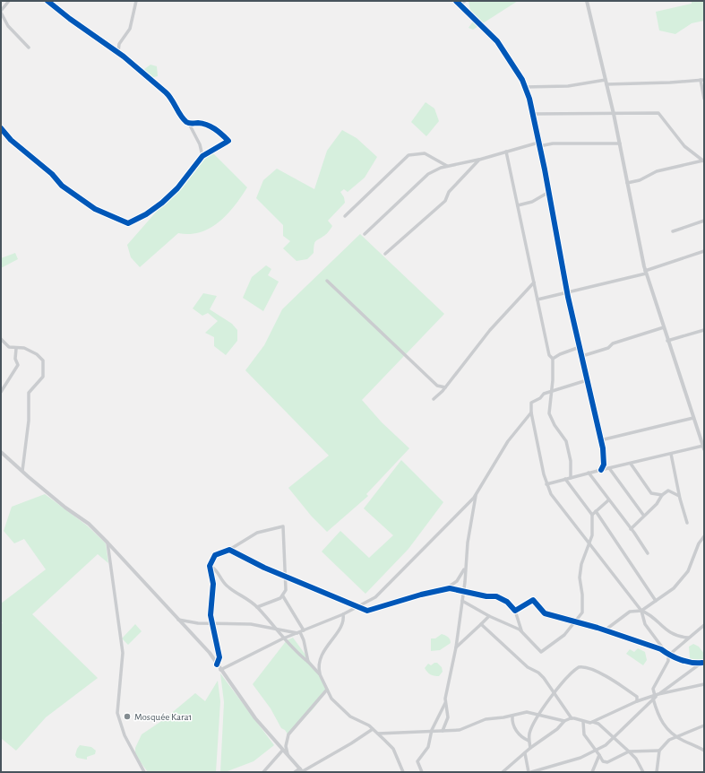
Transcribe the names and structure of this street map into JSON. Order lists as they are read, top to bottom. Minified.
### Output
{"places":["Mosquée Kara1"]}
